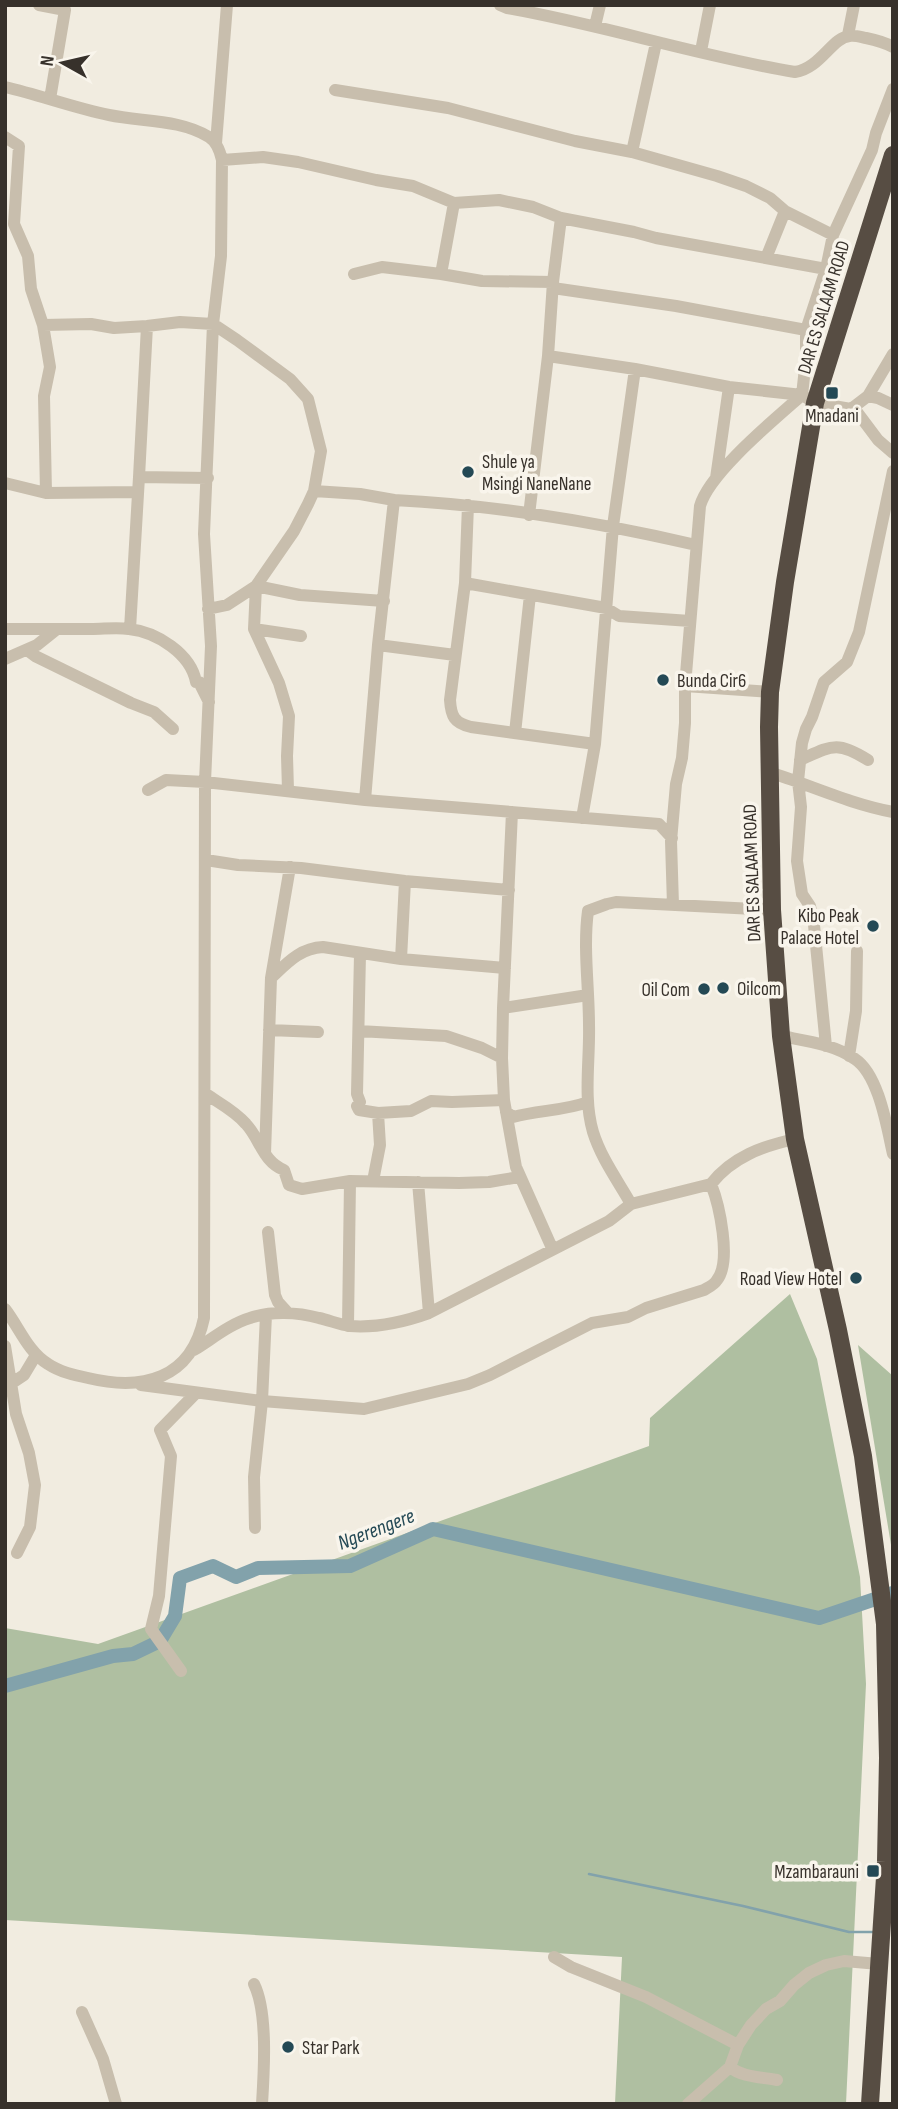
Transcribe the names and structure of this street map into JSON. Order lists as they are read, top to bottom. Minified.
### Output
{"streets":{"highway":["DAR ES SALAAM ROAD"]},"water":["Ngerengere"],"places":{"transit":["Mnadani","Mzambarauni"],"other":["Shule ya Msingi NaneNane","Bunda Cir6","Kibo Peak Palace Hotel","Oilcom","Oil Com","Road View Hotel","Star Park"]},"north":"left"}
